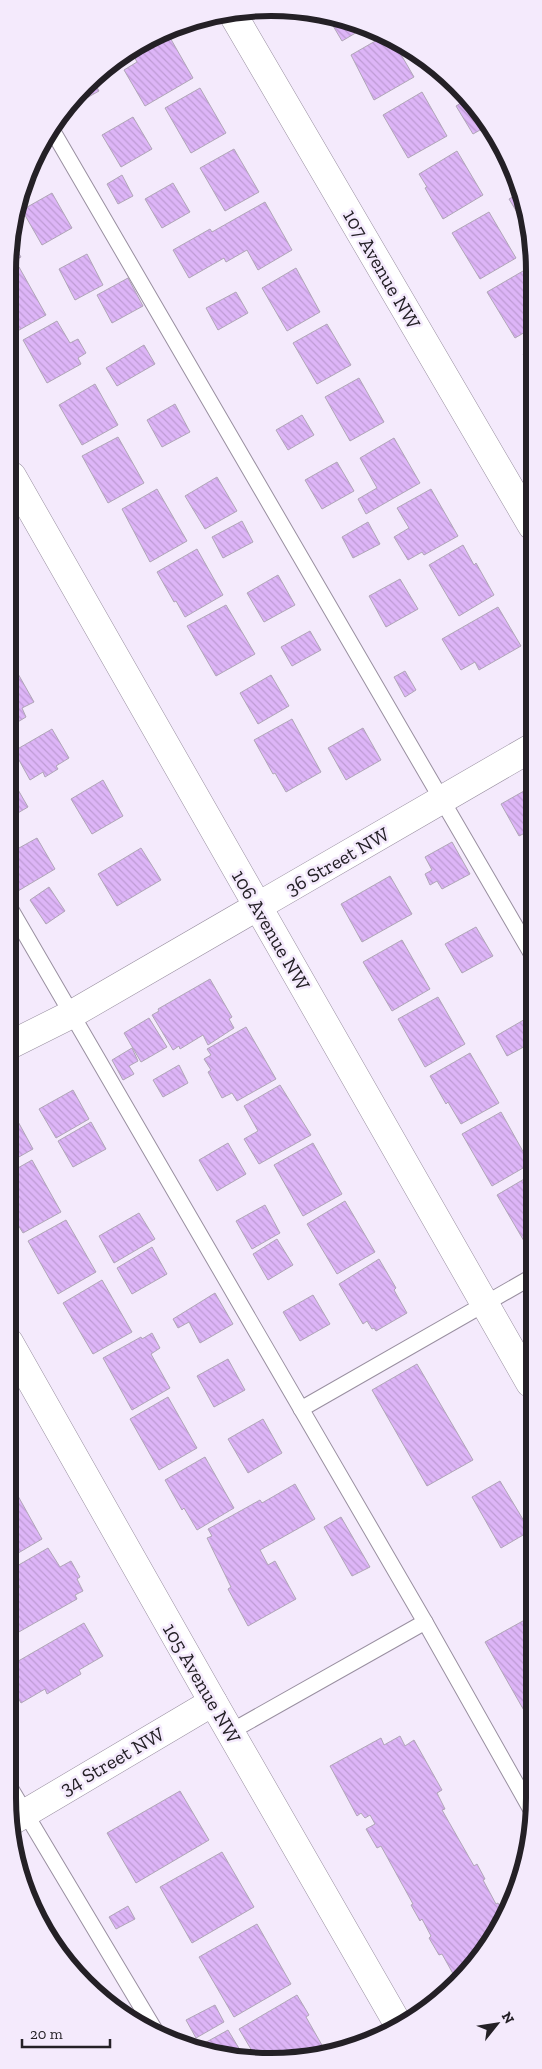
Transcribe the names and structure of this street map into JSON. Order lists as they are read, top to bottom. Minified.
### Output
{"streets":{"street":["107 Avenue NW","36 Street NW","106 Avenue NW","105 Avenue NW","34 Street NW"]},"crossings":[["36 Street NW","106 Avenue NW"],["105 Avenue NW","34 Street NW"]],"scale_bar":"20 m","north":"top right"}
